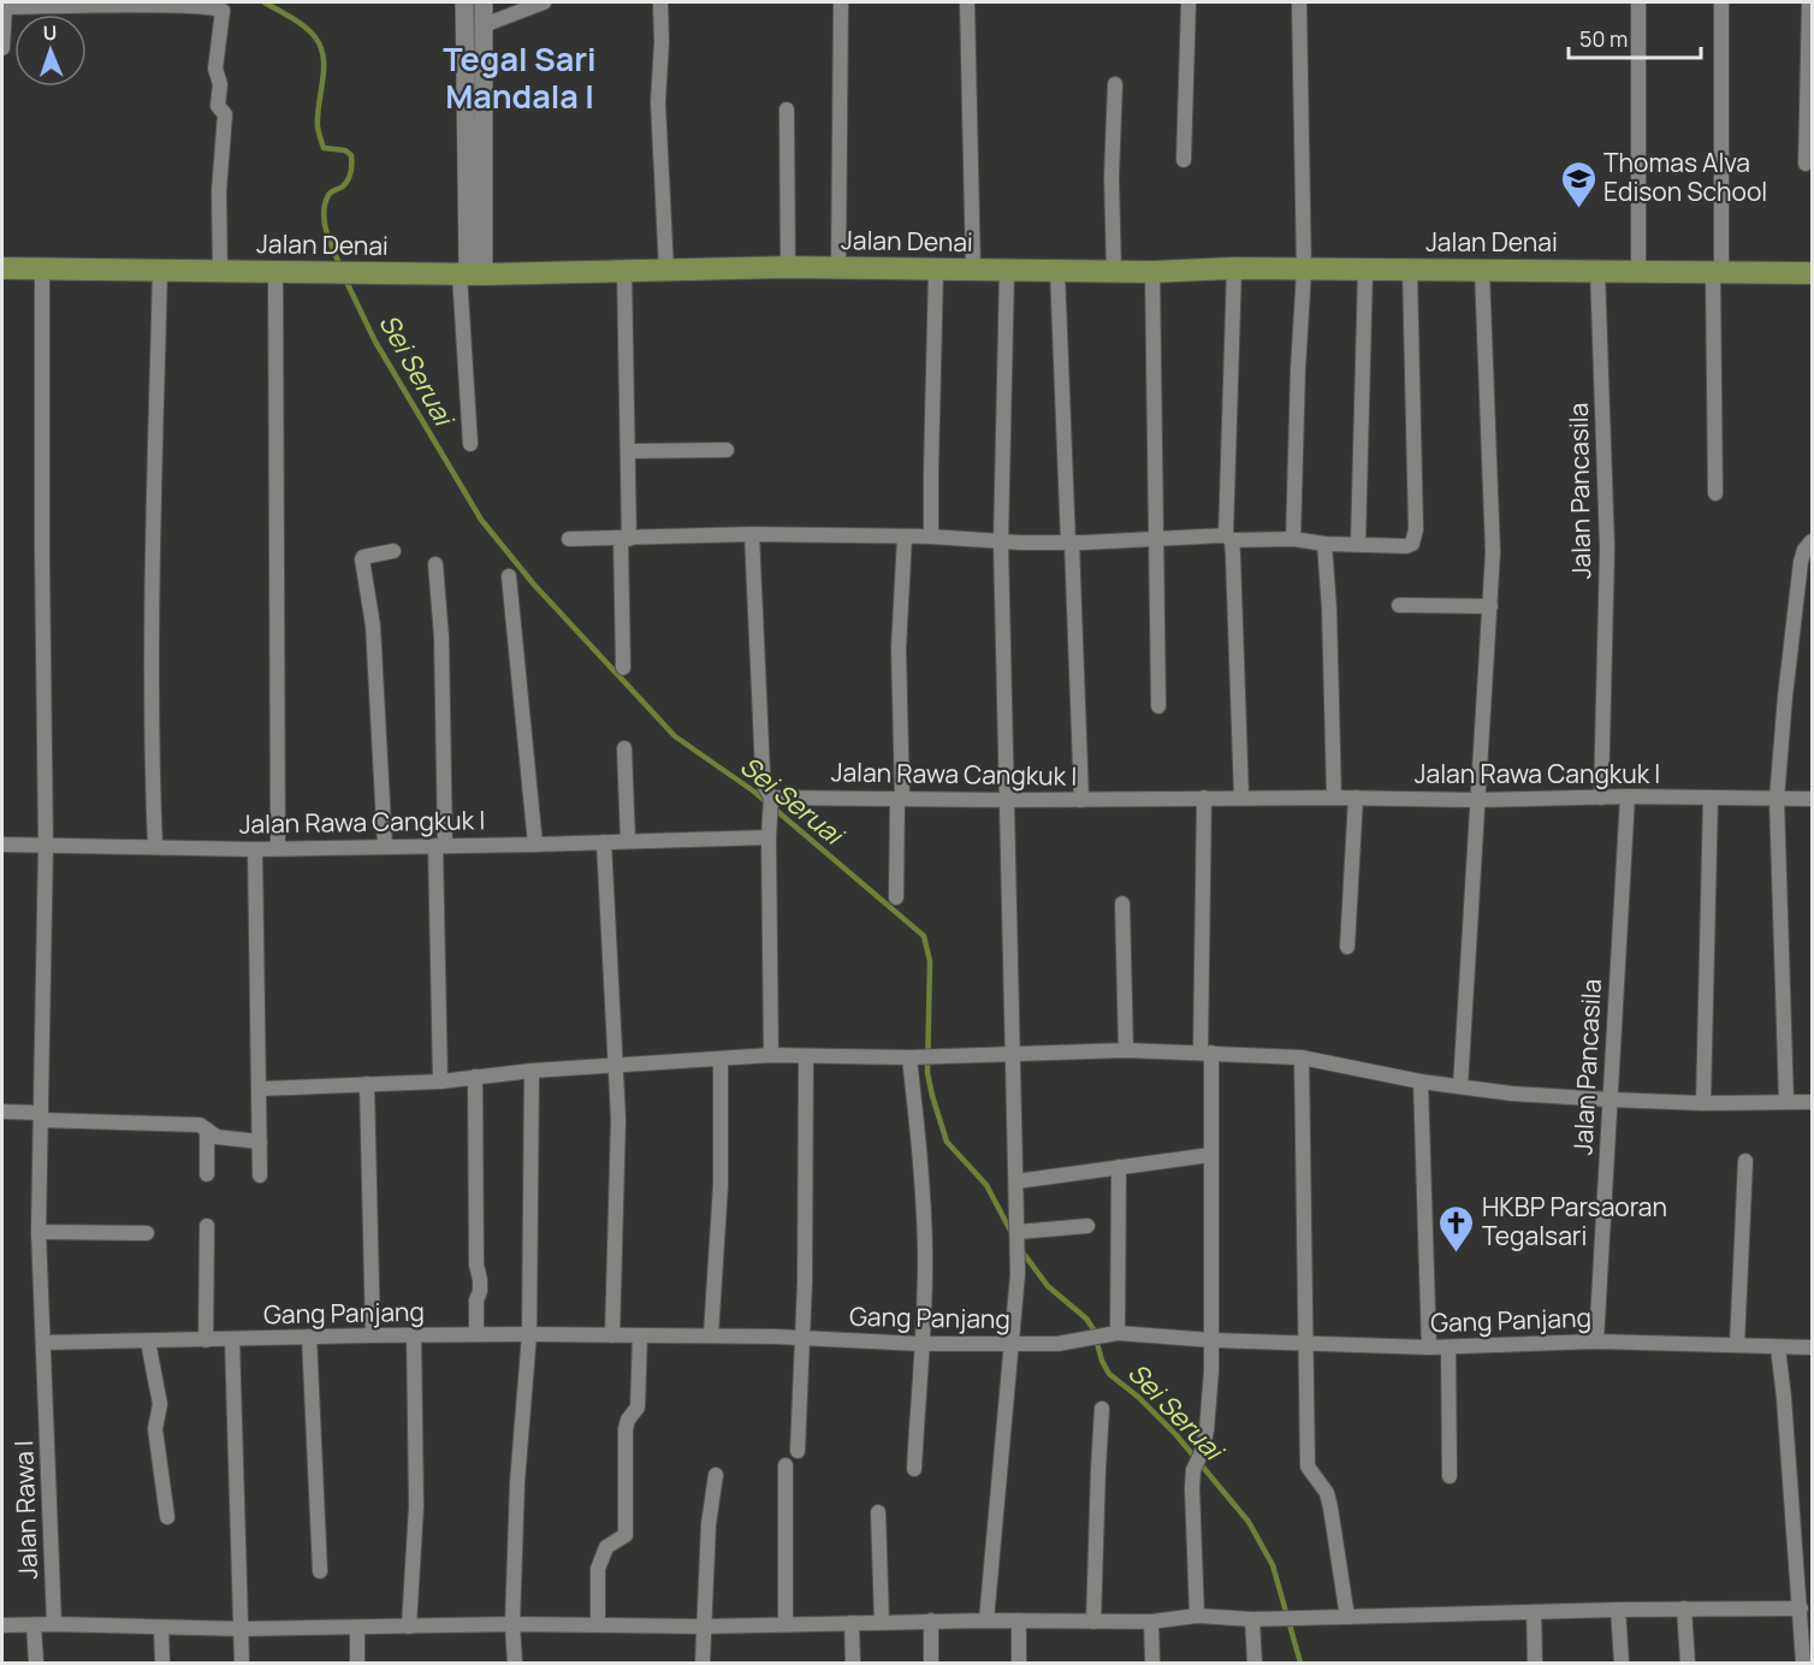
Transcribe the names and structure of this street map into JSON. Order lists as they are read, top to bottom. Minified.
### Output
{"streets":{"main road":["Jalan Denai"],"street":["Jalan Pancasila","Jalan Rawa Cangkuk I","Gang Panjang","Jalan Rawa I"]},"crossings":[["Jalan Denai","Jalan Pancasila"],["Jalan Denai","Jalan Rawa I"],["Jalan Pancasila","Jalan Rawa Cangkuk I"],["Jalan Pancasila","Gang Panjang"],["Jalan Rawa Cangkuk I","Jalan Rawa I"],["Gang Panjang","Jalan Rawa I"]],"districts":["Tegal Sari Mandala I"],"water":["Sei Seruai"],"places":{"school or university":["Thomas Alva Edison School"],"church":["HKBP Parsaoran Tegalsari"]},"scale_bar":"50 m","north":"top"}
